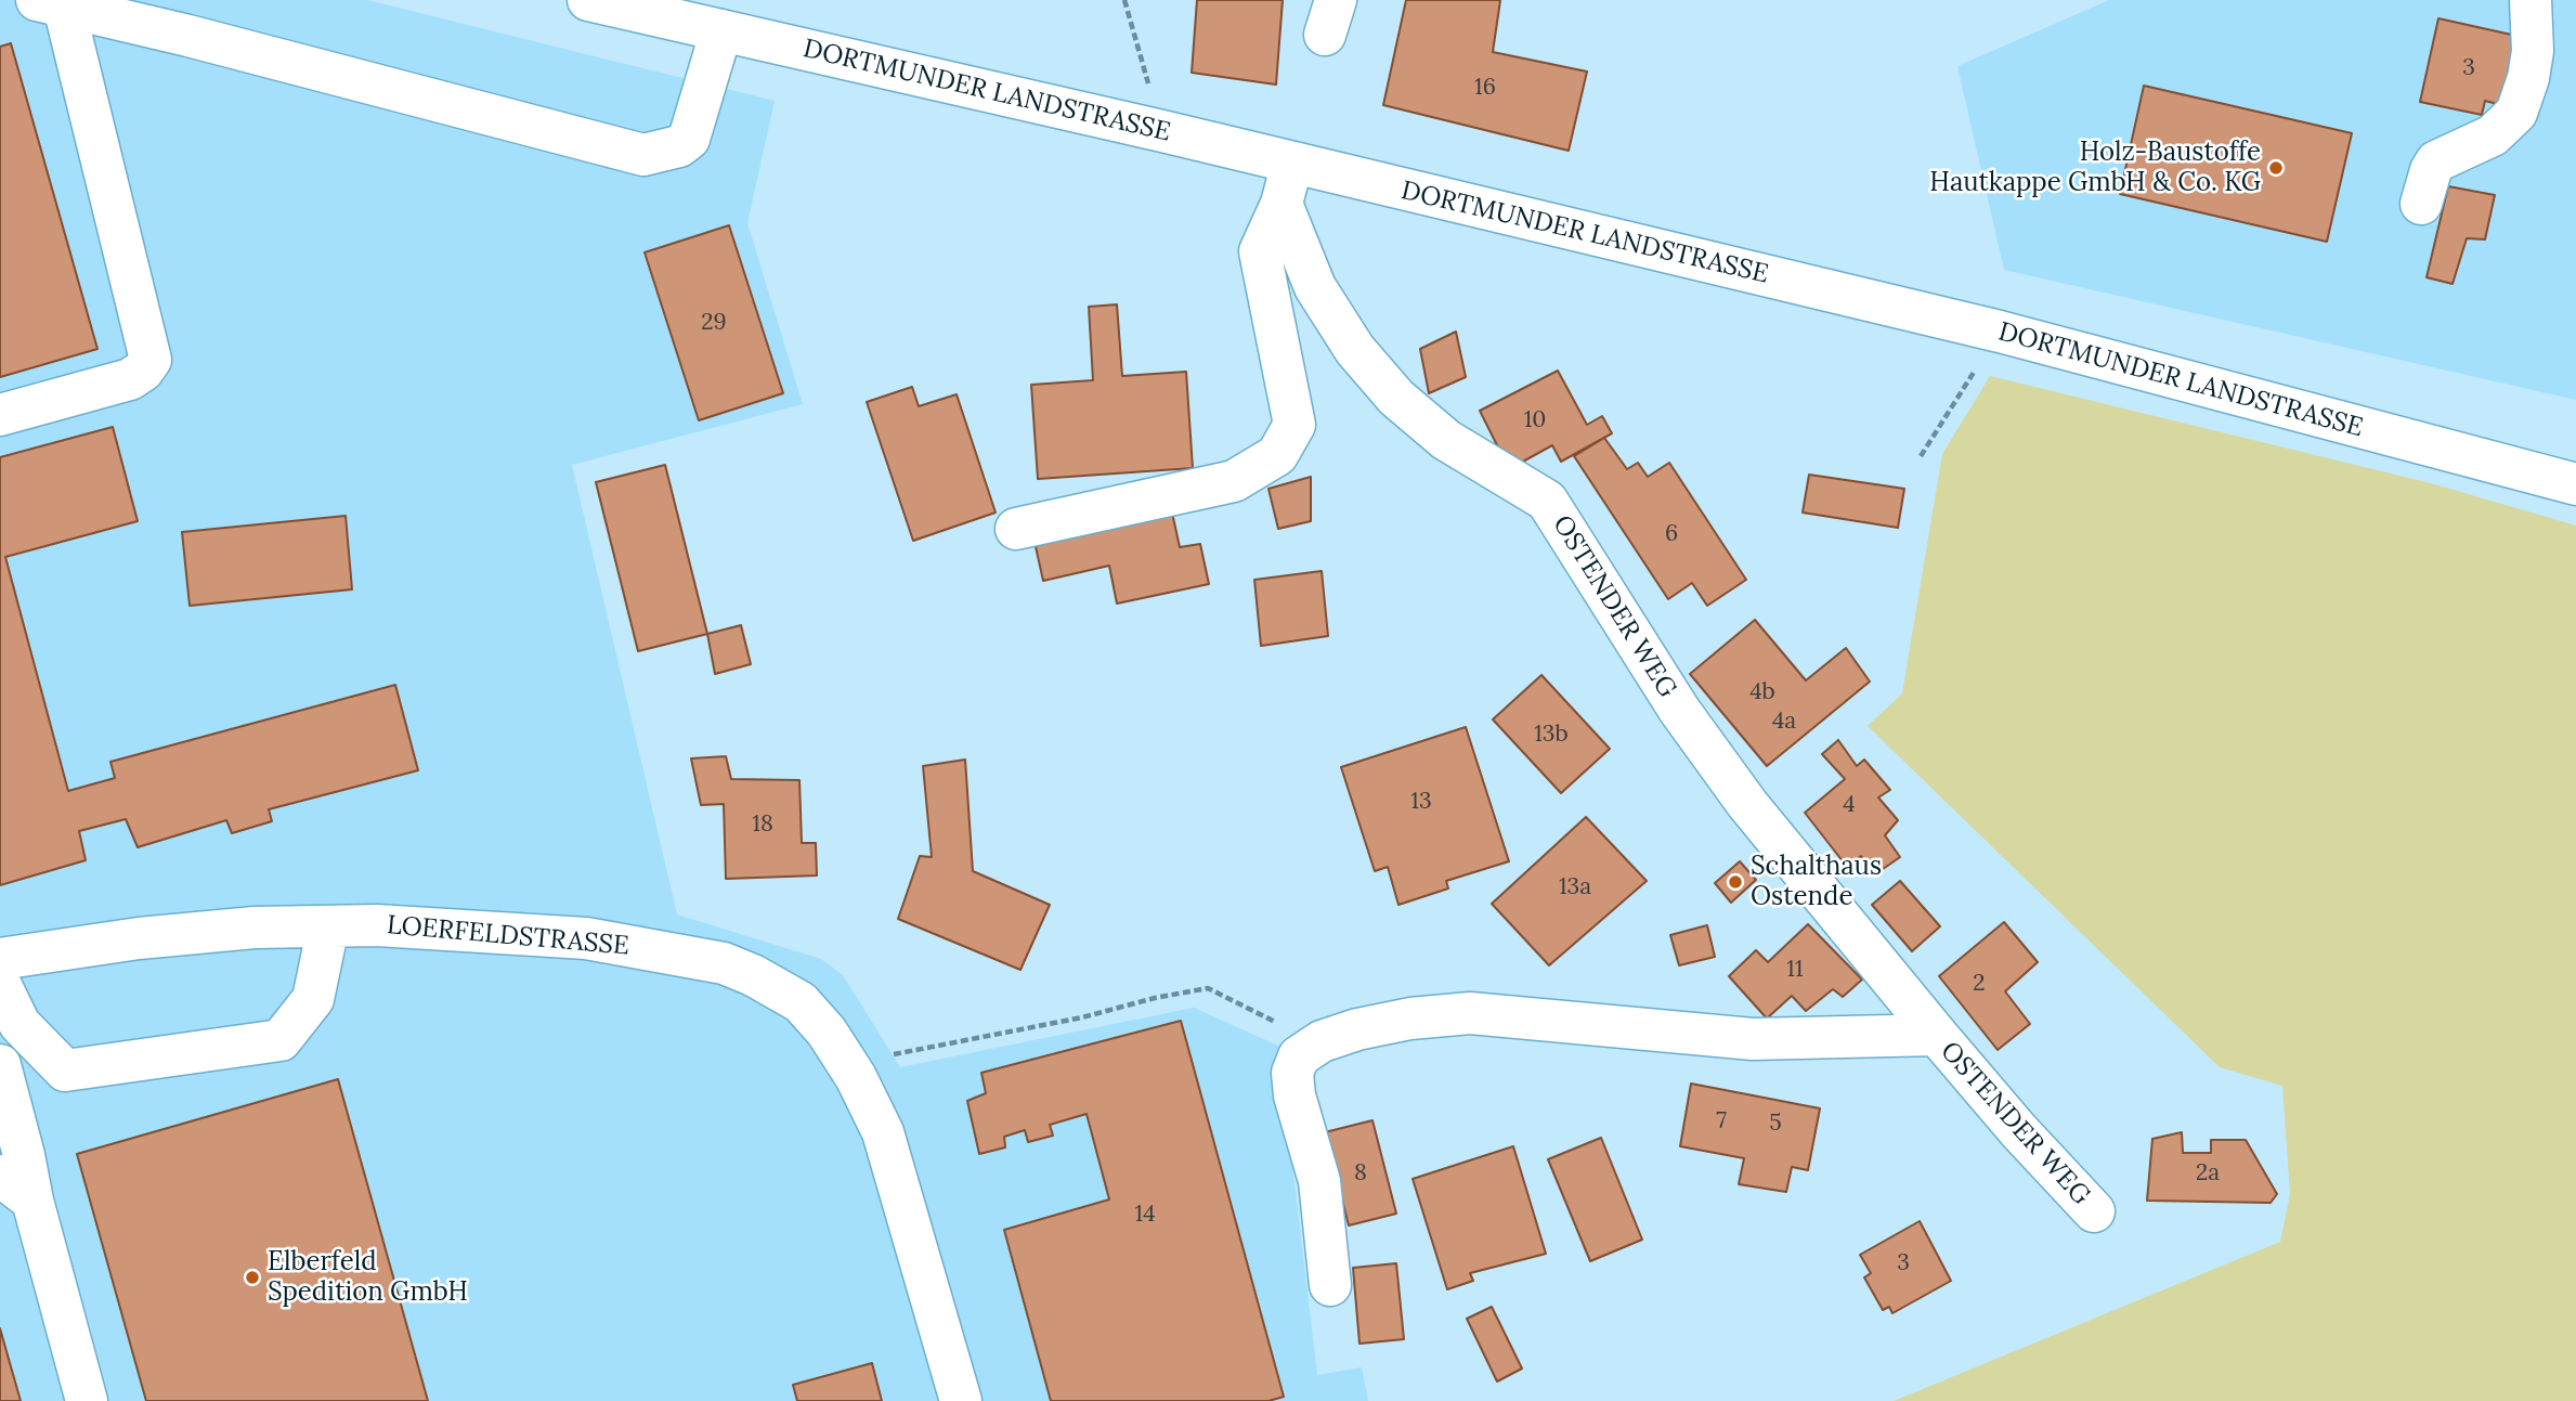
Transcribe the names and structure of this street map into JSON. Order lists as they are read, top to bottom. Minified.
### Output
{"streets":{"street":["DORTMUNDER LANDSTRASSE","OSTENDER WEG","LOERFELDSTRASSE"]},"places":["Holz-Baustoffe Hautkappe GmbH & Co. KG","Schalthaus Ostende","Elberfeld Spedition GmbH"],"house_numbers":["3","16","29","10","6","4b","4a","13b","13","4","18","13a","11","2","7","5","8","2a","14","3"]}
